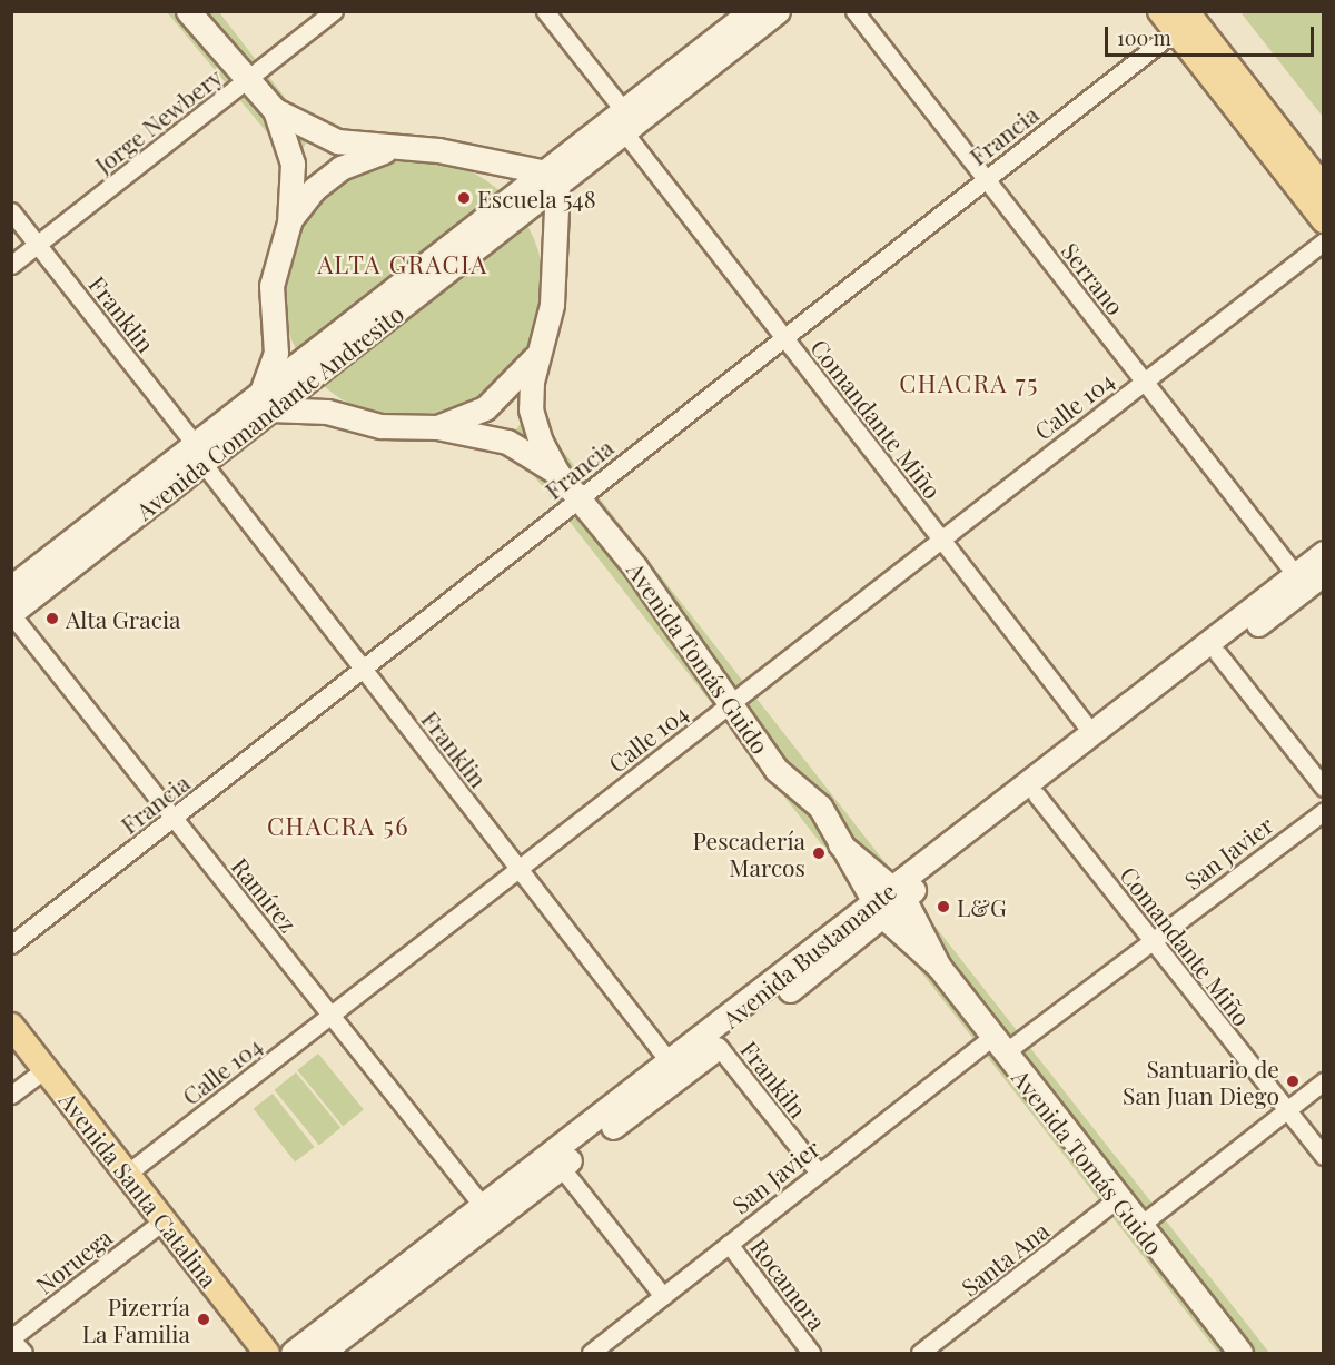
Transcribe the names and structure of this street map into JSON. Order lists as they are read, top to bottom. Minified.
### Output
{"streets":{"main road":["Avenida Comandante Andresito","Avenida Tomás Guido","Avenida Bustamante","Avenida Santa Catalina"],"street":["Jorge Newbery","Francia","Serrano","Franklin","Calle 104","Comandante Miño","San Javier","Ramírez","Frankiln","Santa Ana","Noruega","Rocamora"]},"crossings":[["Jorge Newbery","Franklin"],["Francia","Serrano"],["Francia","Franklin"],["Francia","Comandante Miño"],["Francia","Avenida Tomás Guido"],["Francia","Ramírez"],["Serrano","Calle 104"],["Serrano","Avenida Bustamante"],["Franklin","Calle 104"],["Franklin","Avenida Comandante Andresito"],["Franklin","Avenida Bustamante"],["Calle 104","Comandante Miño"],["Calle 104","Avenida Tomás Guido"],["Calle 104","Ramírez"],["Calle 104","Avenida Santa Catalina"],["Avenida Comandante Andresito","Comandante Miño"],["Avenida Comandante Andresito","Avenida Tomás Guido"],["Avenida Comandante Andresito","Ramírez"],["Comandante Miño","San Javier"],["Comandante Miño","Avenida Bustamante"],["Avenida Tomás Guido","San Javier"],["Avenida Tomás Guido","Avenida Bustamante"],["Avenida Tomás Guido","Santa Ana"],["San Javier","Frankiln"],["San Javier","Rocamora"],["Ramírez","Avenida Bustamante"],["Avenida Bustamante","Frankiln"],["Avenida Santa Catalina","Noruega"]],"districts":["ALTA GRACIA","CHACRA 75","CHACRA 56"],"places":["Escuela 548","Alta Gracia","Pescadería Marcos","L&G","Santuario de San Juan Diego","Pizerría La Familia"],"scale_bar":"100 m"}
